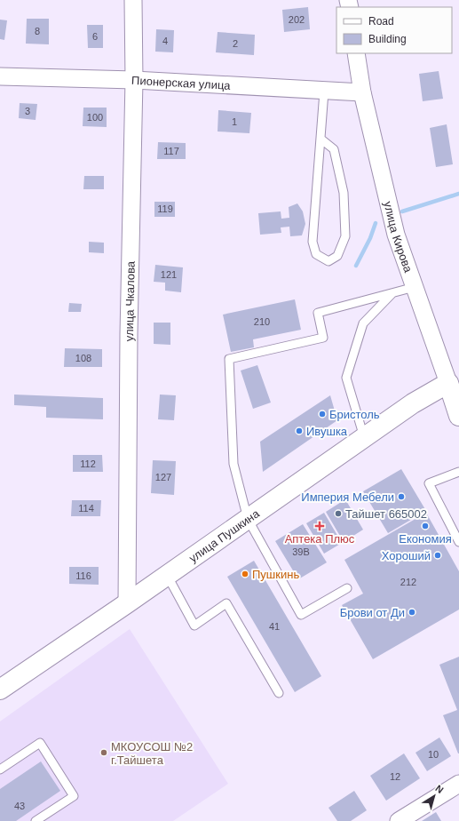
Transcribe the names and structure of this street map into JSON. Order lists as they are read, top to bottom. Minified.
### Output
{"streets":{"main road":["улица Кирова","улица Пушкина"],"street":["Пионерская улица","улица Чкалова"]},"crossings":[["Пионерская улица","улица Кирова"],["Пионерская улица","улица Чкалова"],["улица Кирова","улица Пушкина"],["улица Чкалова","улица Пушкина"]],"places":{"other":["Бристоль","Ивушка","Империя Мебели","Тайшет 665002","Економия","Хороший","Пушкинь","Брови от Ди","МКОУСОШ №2 г.Тайшета"],"health":["Аптека Плюс"]},"house_numbers":["202","8","6","4","2","3","100","1","117","119","121","210","108","112","127","114","39В","116","212","41","10","12","43"],"legend":["Road","Building"],"north":"top right"}
